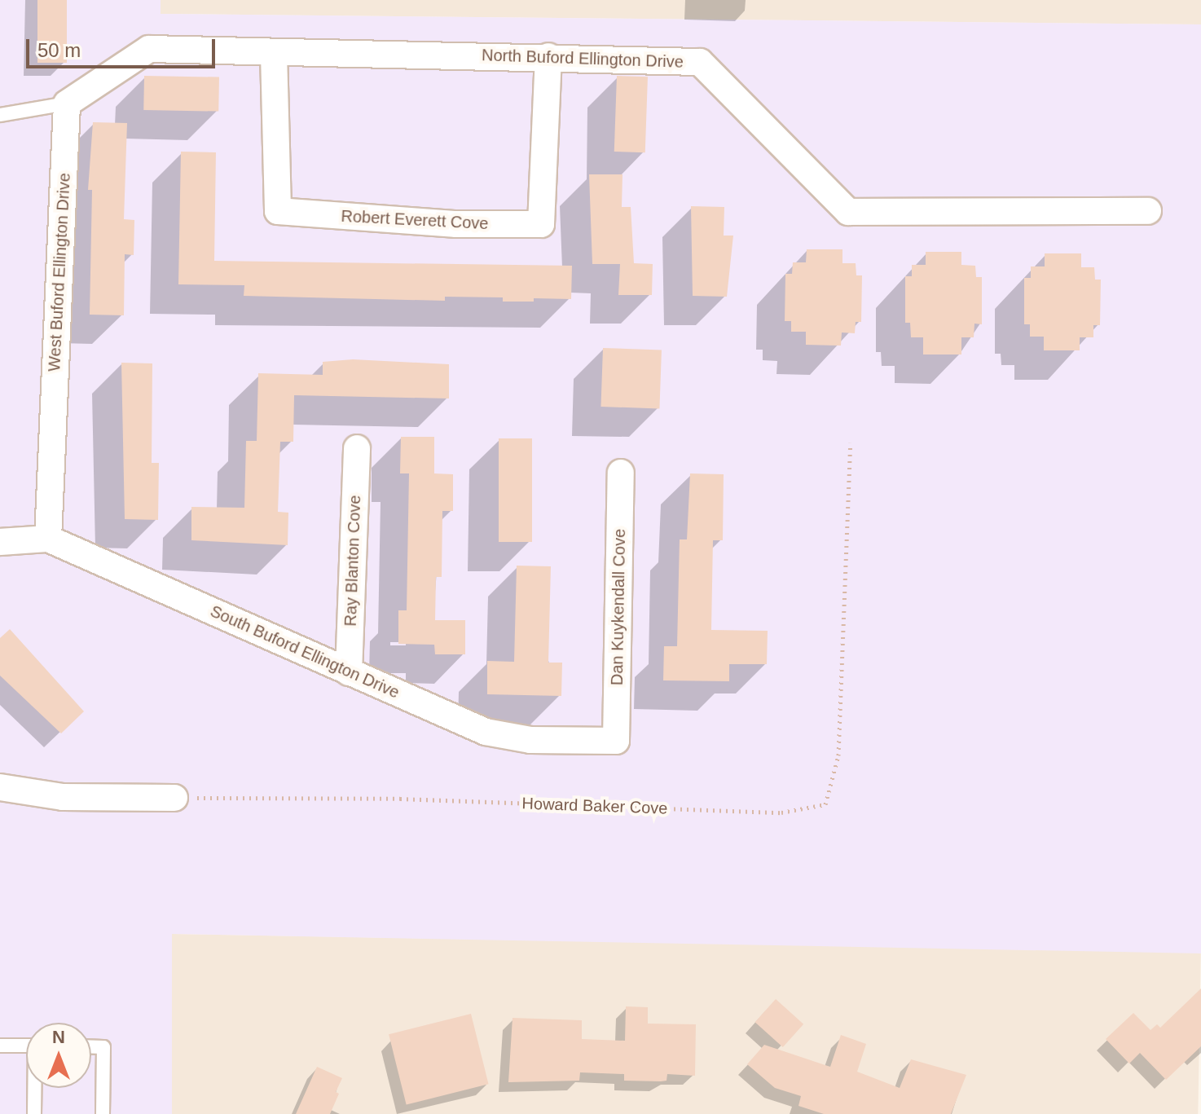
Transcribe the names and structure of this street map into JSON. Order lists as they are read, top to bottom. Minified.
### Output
{"streets":{"street":["North Buford Ellington Drive","Robert Everett Cove","West Buford Ellington Drive","Ray Blanton Cove","Dan Kuykendall Cove","South Buford Ellington Drive"],"path":["Howard Baker Cove"]},"crossings":[["North Buford Ellington Drive","Robert Everett Cove"],["North Buford Ellington Drive","West Buford Ellington Drive"],["West Buford Ellington Drive","South Buford Ellington Drive"],["Ray Blanton Cove","South Buford Ellington Drive"],["Dan Kuykendall Cove","South Buford Ellington Drive"]],"scale_bar":"50 m","north":"top"}
